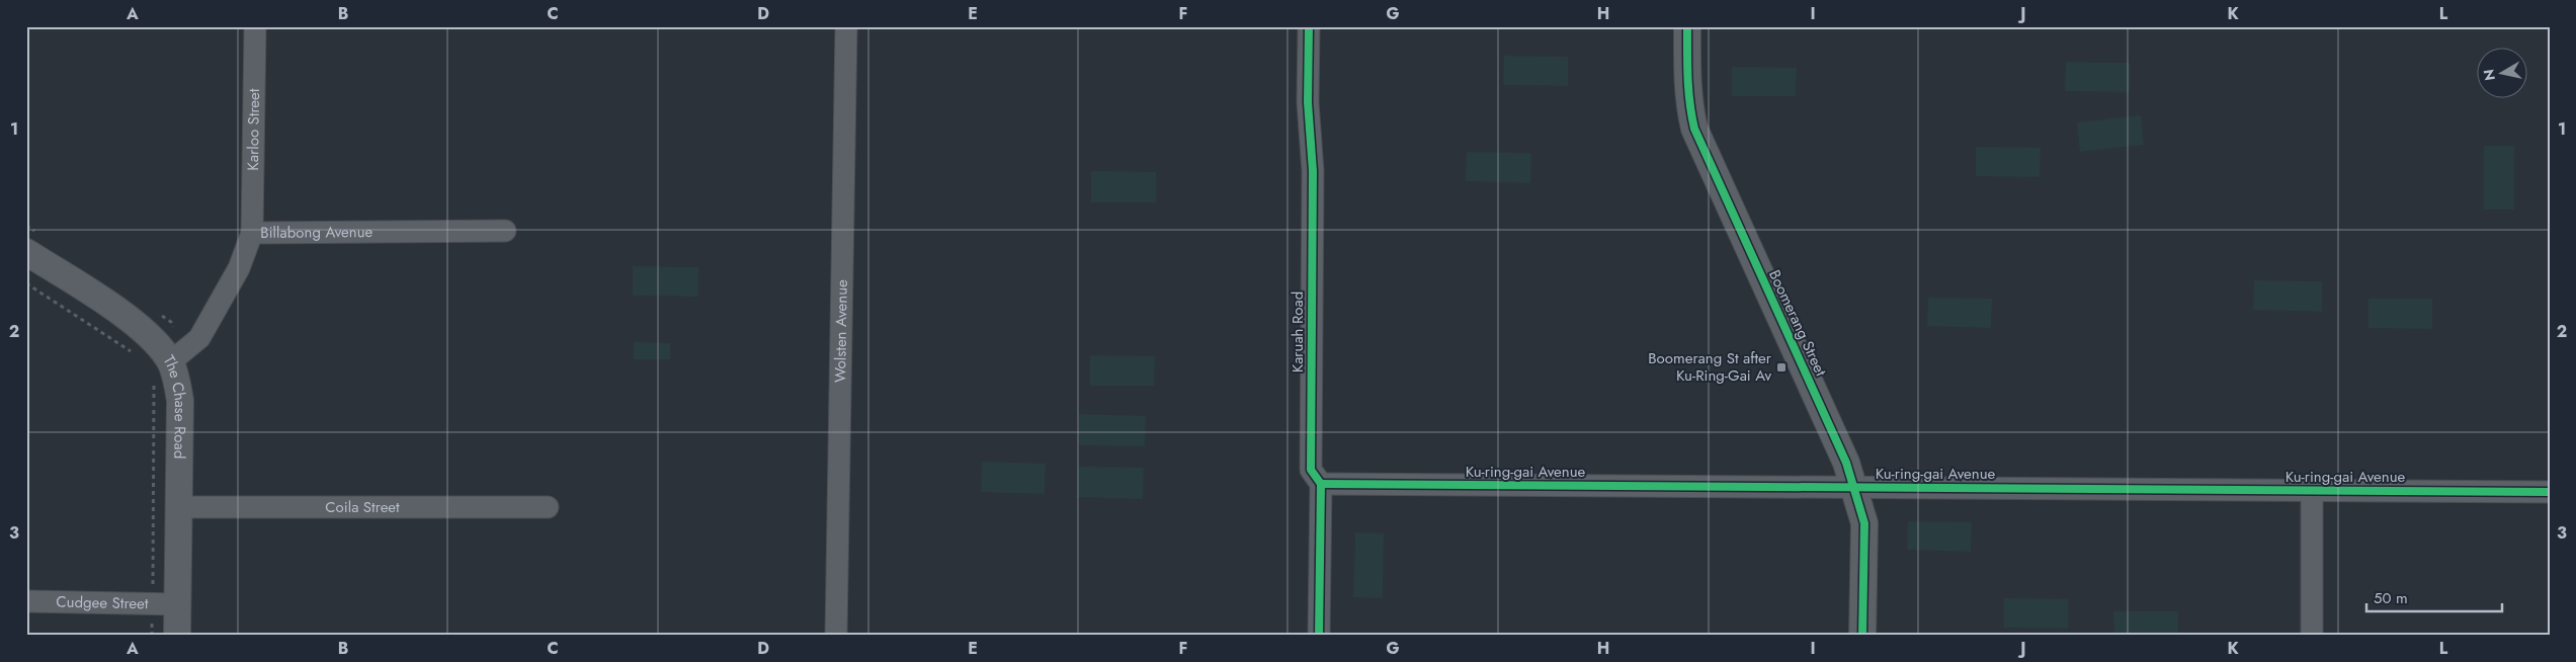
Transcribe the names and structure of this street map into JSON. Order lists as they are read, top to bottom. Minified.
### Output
{"streets":{"street":["Karloo Street","Billabong Avenue","Boomerang Street","Wolsten Avenue","Karuah Road","The Chase Road","Ku-ring-gai Avenue","Coila Street","Cudgee Street"]},"crossings":[["Karloo Street","Billabong Avenue"],["Billabong Avenue","The Chase Road"],["Boomerang Street","Ku-ring-gai Avenue"],["Karuah Road","Ku-ring-gai Avenue"],["The Chase Road","Coila Street"],["The Chase Road","Cudgee Street"]],"places":{"transit":["Boomerang St after Ku-Ring-Gai Av"]},"scale_bar":"50 m","north":"left","grid":{"columns":["A","B","C","D","E","F","G","H","I","J","K","L"],"rows":["1","2","3"]}}
